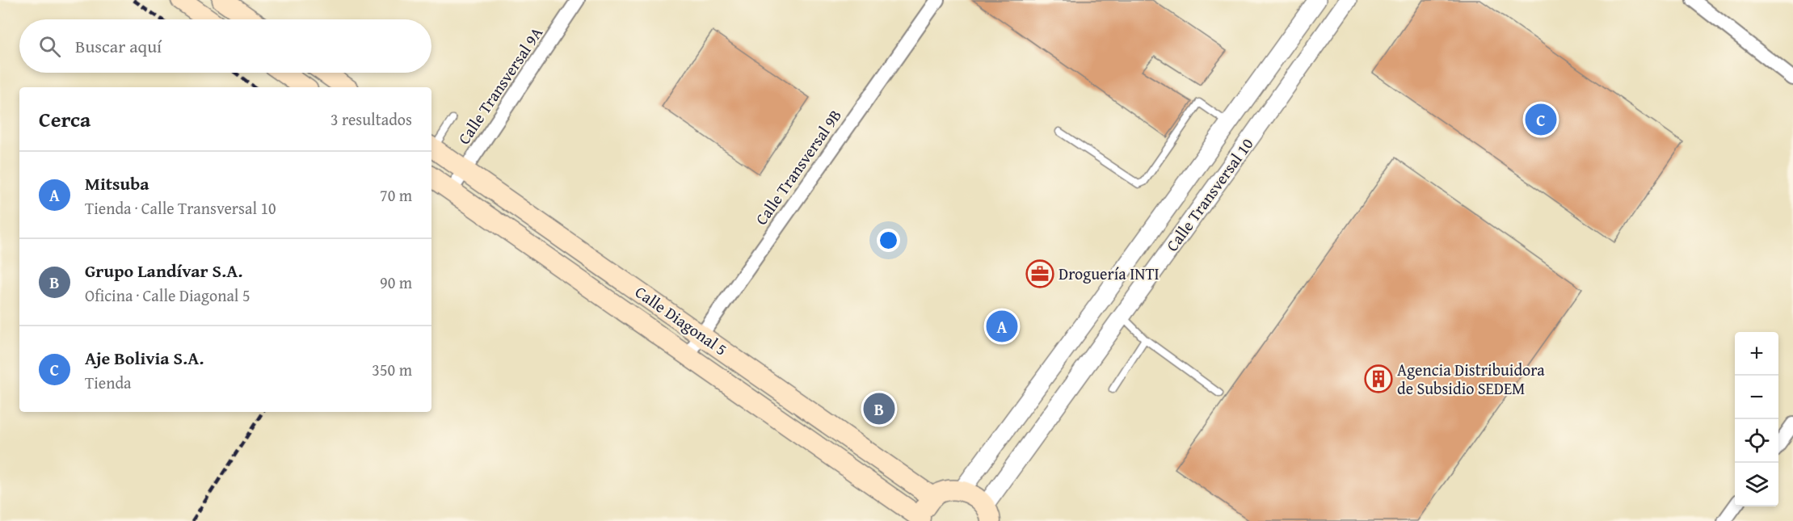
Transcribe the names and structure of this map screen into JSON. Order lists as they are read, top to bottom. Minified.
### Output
{"streets":{"main road":["Calle Diagonal 5"],"street":["Calle Transversal 9A","Calle Transversal 9B","Calle Transversal 10"]},"crossings":[["Calle Transversal 9A","Calle Diagonal 5"],["Calle Transversal 9B","Calle Diagonal 5"]],"places":{"office":["Droguería INTI"],"building":["Agencia Distribuidora de Subsidio SEDEM"]},"page":{"search":"Buscar aquí","heading":["Cerca","3 resultados"],"pins":["C","A","B"],"list":[{"mark":"A","name":"Mitsuba","note":"Tienda · Calle Transversal 10","value":"70 m"},{"mark":"B","name":"Grupo Landívar S.A.","note":"Oficina · Calle Diagonal 5","value":"90 m"},{"mark":"C","name":"Aje Bolivia S.A.","note":"Tienda","value":"350 m"}],"map_buttons":["+","−"]}}
